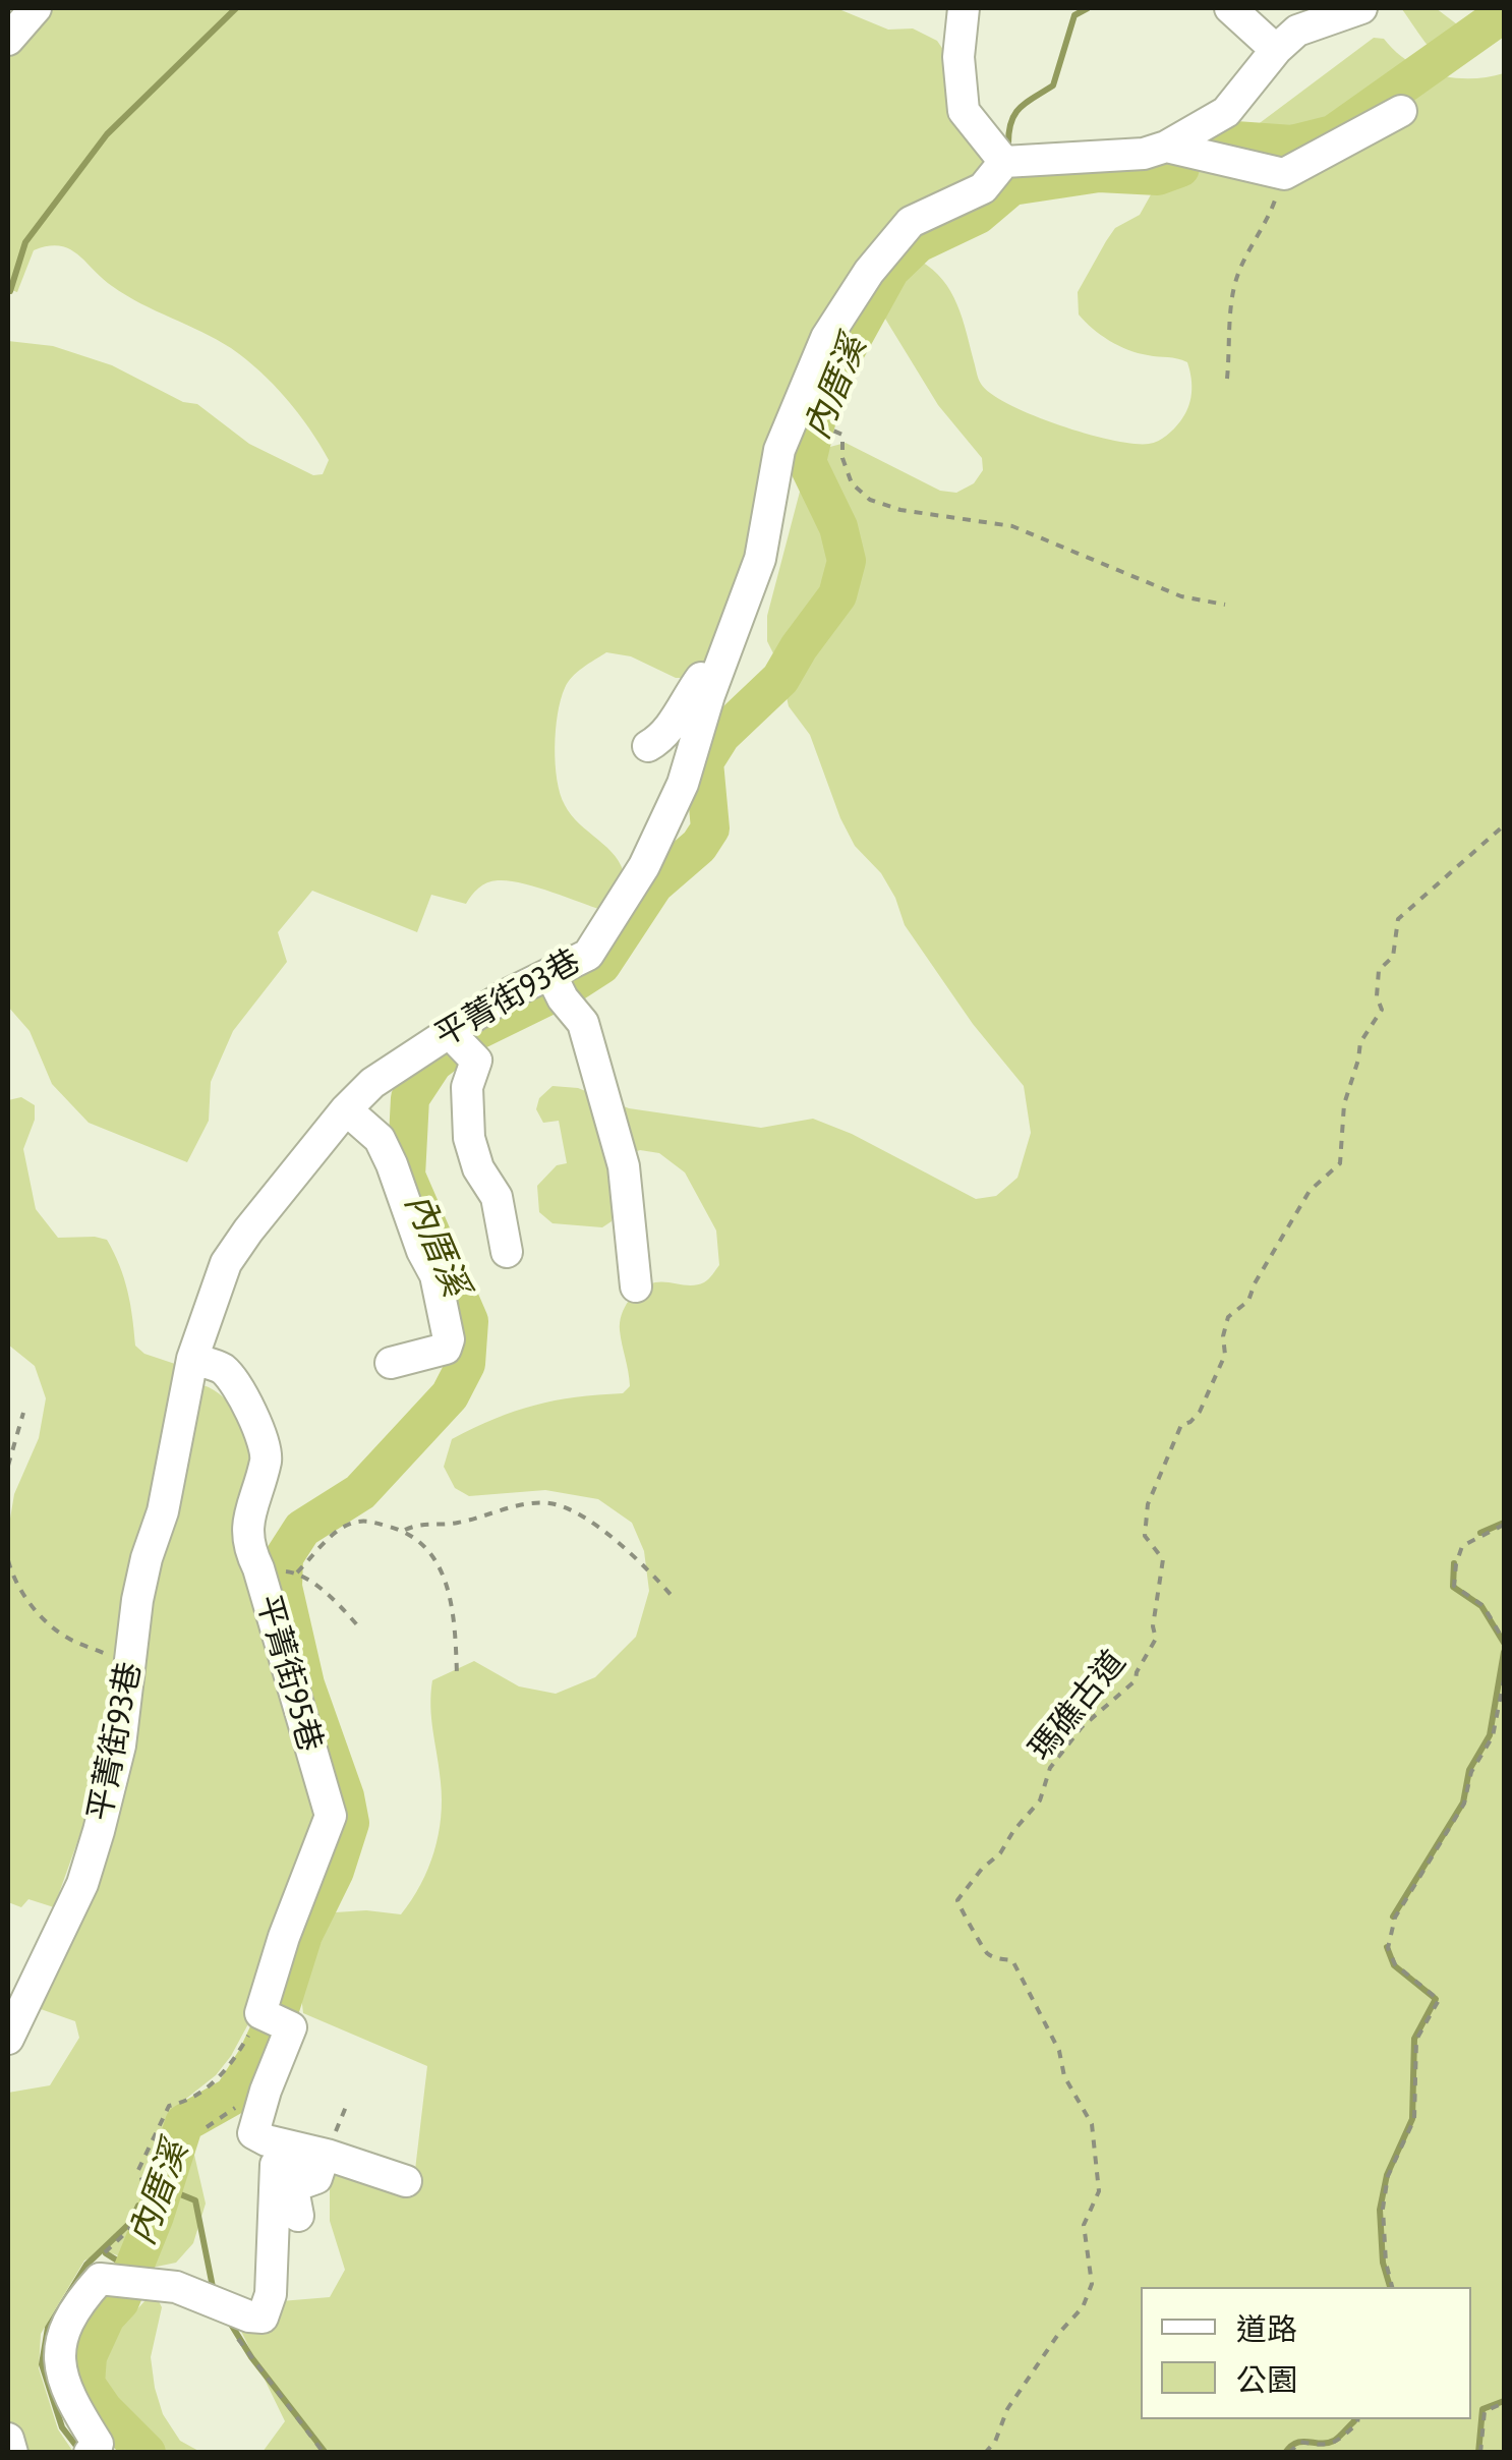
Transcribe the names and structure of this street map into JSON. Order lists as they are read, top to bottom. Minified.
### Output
{"streets":{"street":["平菁街93巷","平菁街95巷"],"path":["瑪礁古道"]},"crossings":[["平菁街93巷","平菁街95巷"]],"water":["內厝溪"],"legend":["道路","公園"]}
